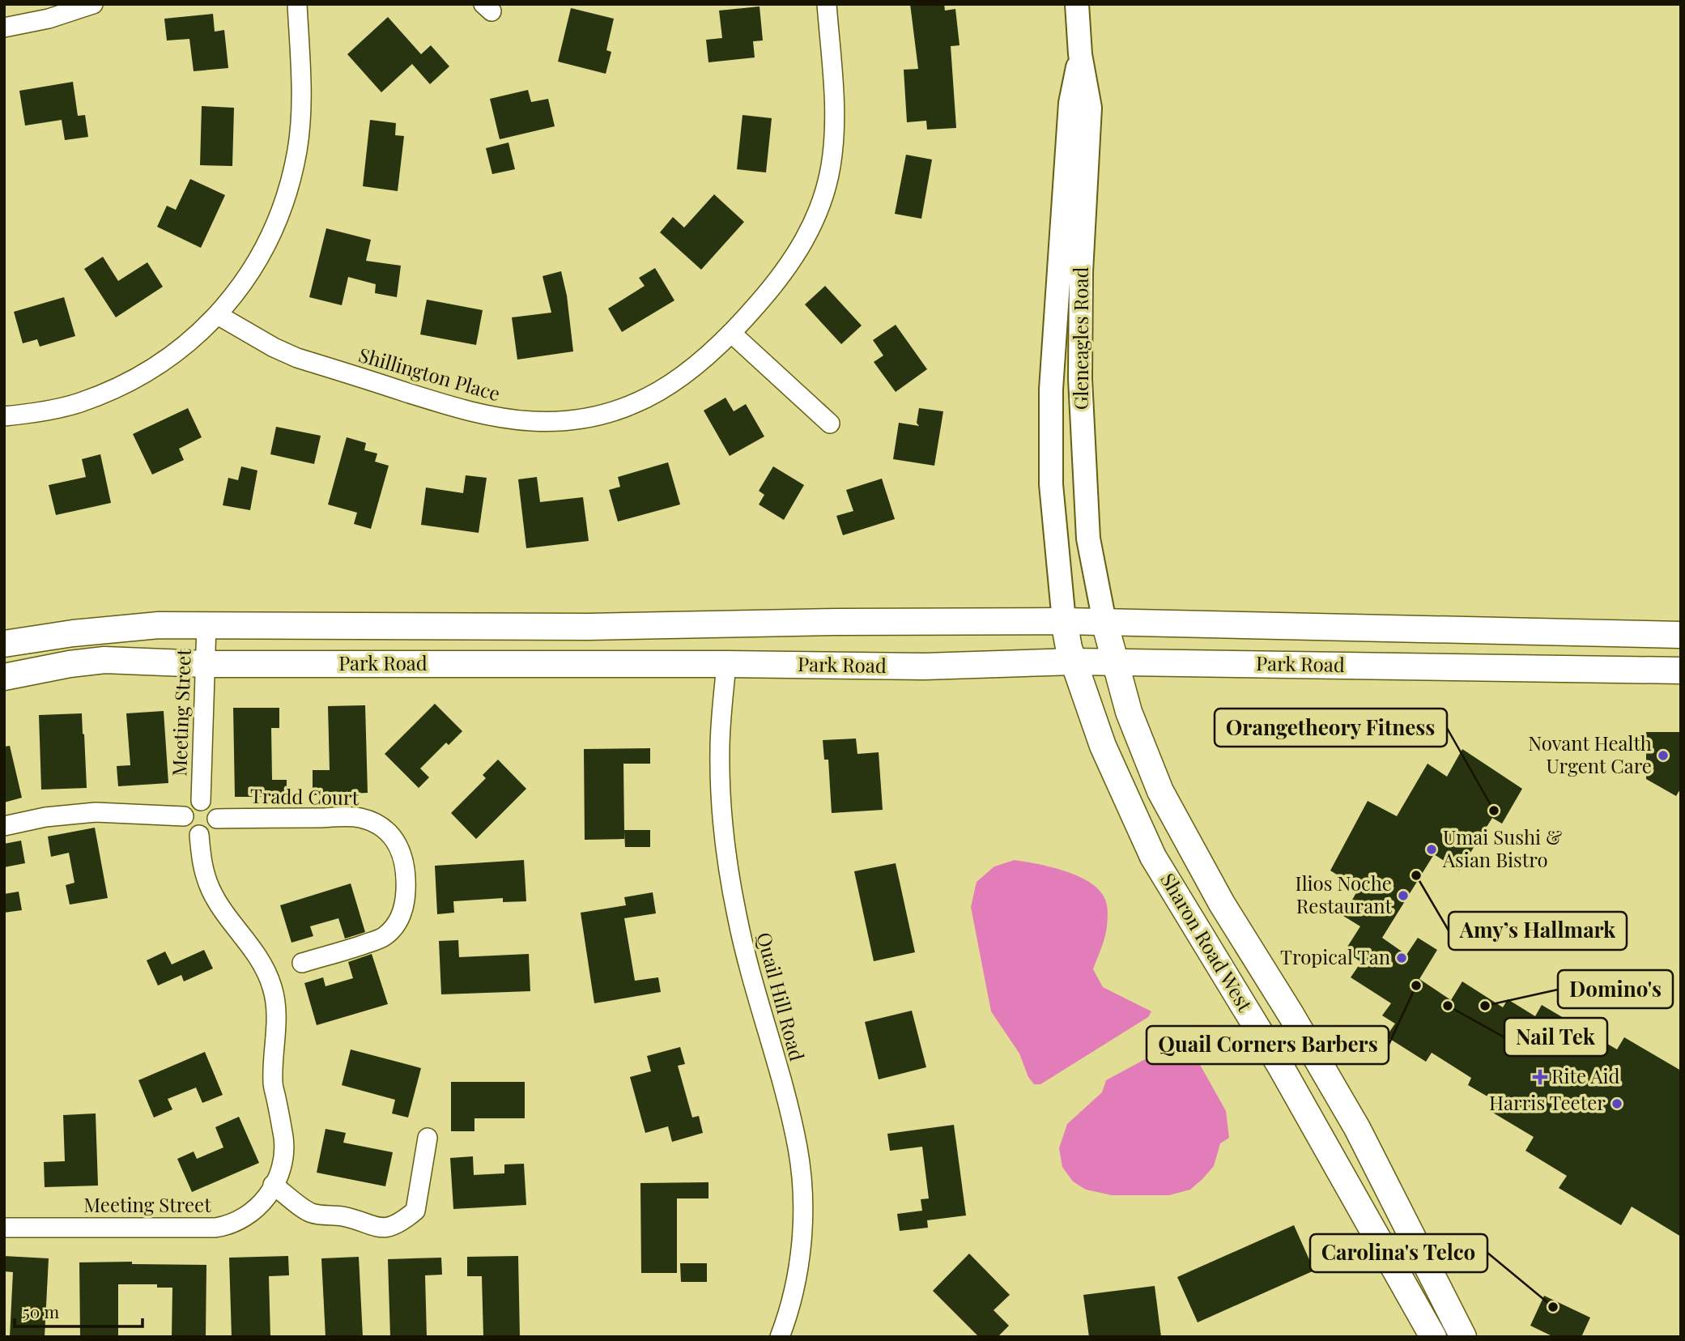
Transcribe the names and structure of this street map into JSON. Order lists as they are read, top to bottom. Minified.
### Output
{"streets":{"main road":["Park Road","Sharon Road West"],"street":["Gleneagles Road","Shillington Place","Meeting Street","Tradd Court","Quail Hill Road"]},"crossings":[["Gleneagles Road","Park Road"],["Gleneagles Road","Sharon Road West"],["Park Road","Meeting Street"],["Park Road","Sharon Road West"],["Park Road","Quail Hill Road"],["Meeting Street","Tradd Court"]],"places":{"other":["Novant Health Urgent Care","Orangetheory Fitness","Umai Sushi & Asian Bistro","Amy’s Hallmark","Ilios Noche Restaurant","Tropical Tan","Quail Corners Barbers","Nail Tek","Domino's","Harris Teeter","Carolina's Telco"],"health":["Rite Aid"]},"scale_bar":"50 m"}
